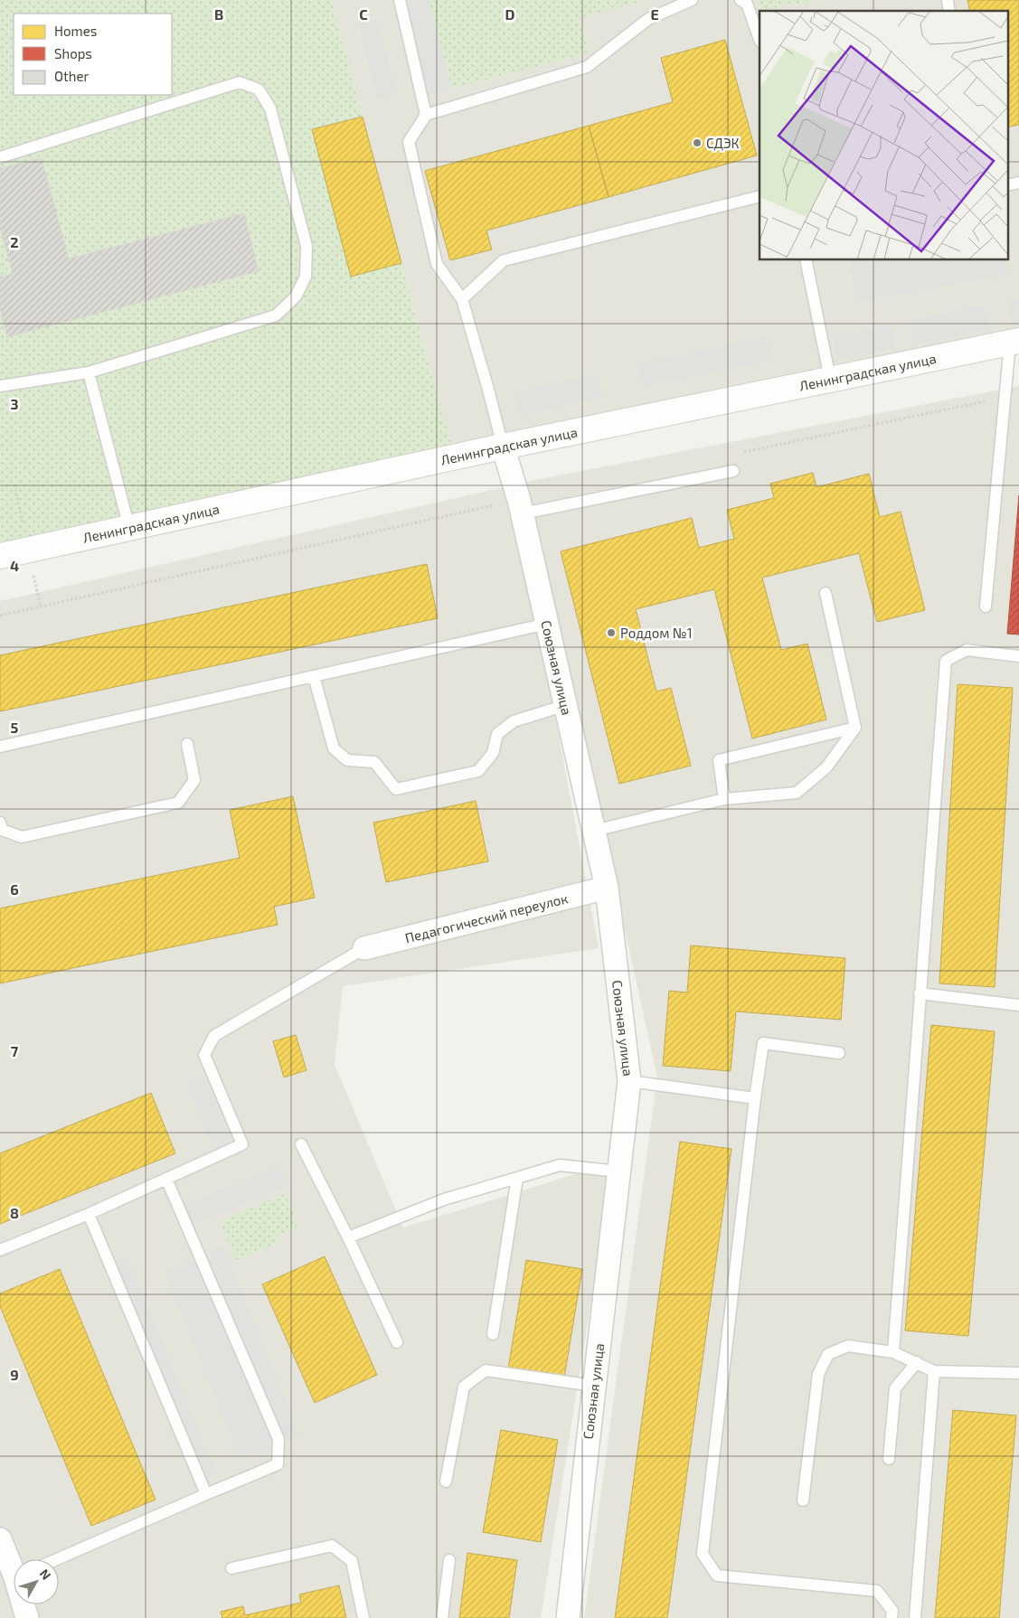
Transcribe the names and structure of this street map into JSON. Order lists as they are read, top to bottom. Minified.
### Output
{"streets":{"street":["Ленинградская улица","Союзная улица","Педагогический переулок"]},"crossings":[["Ленинградская улица","Союзная улица"],["Союзная улица","Педагогический переулок"]],"places":["СДЭК","Роддом №1"],"legend":["Homes","Shops","Other"],"north":"top right","grid":{"columns":["B","C","D","E"],"rows":["2","3","4","5","6","7","8","9"]}}
